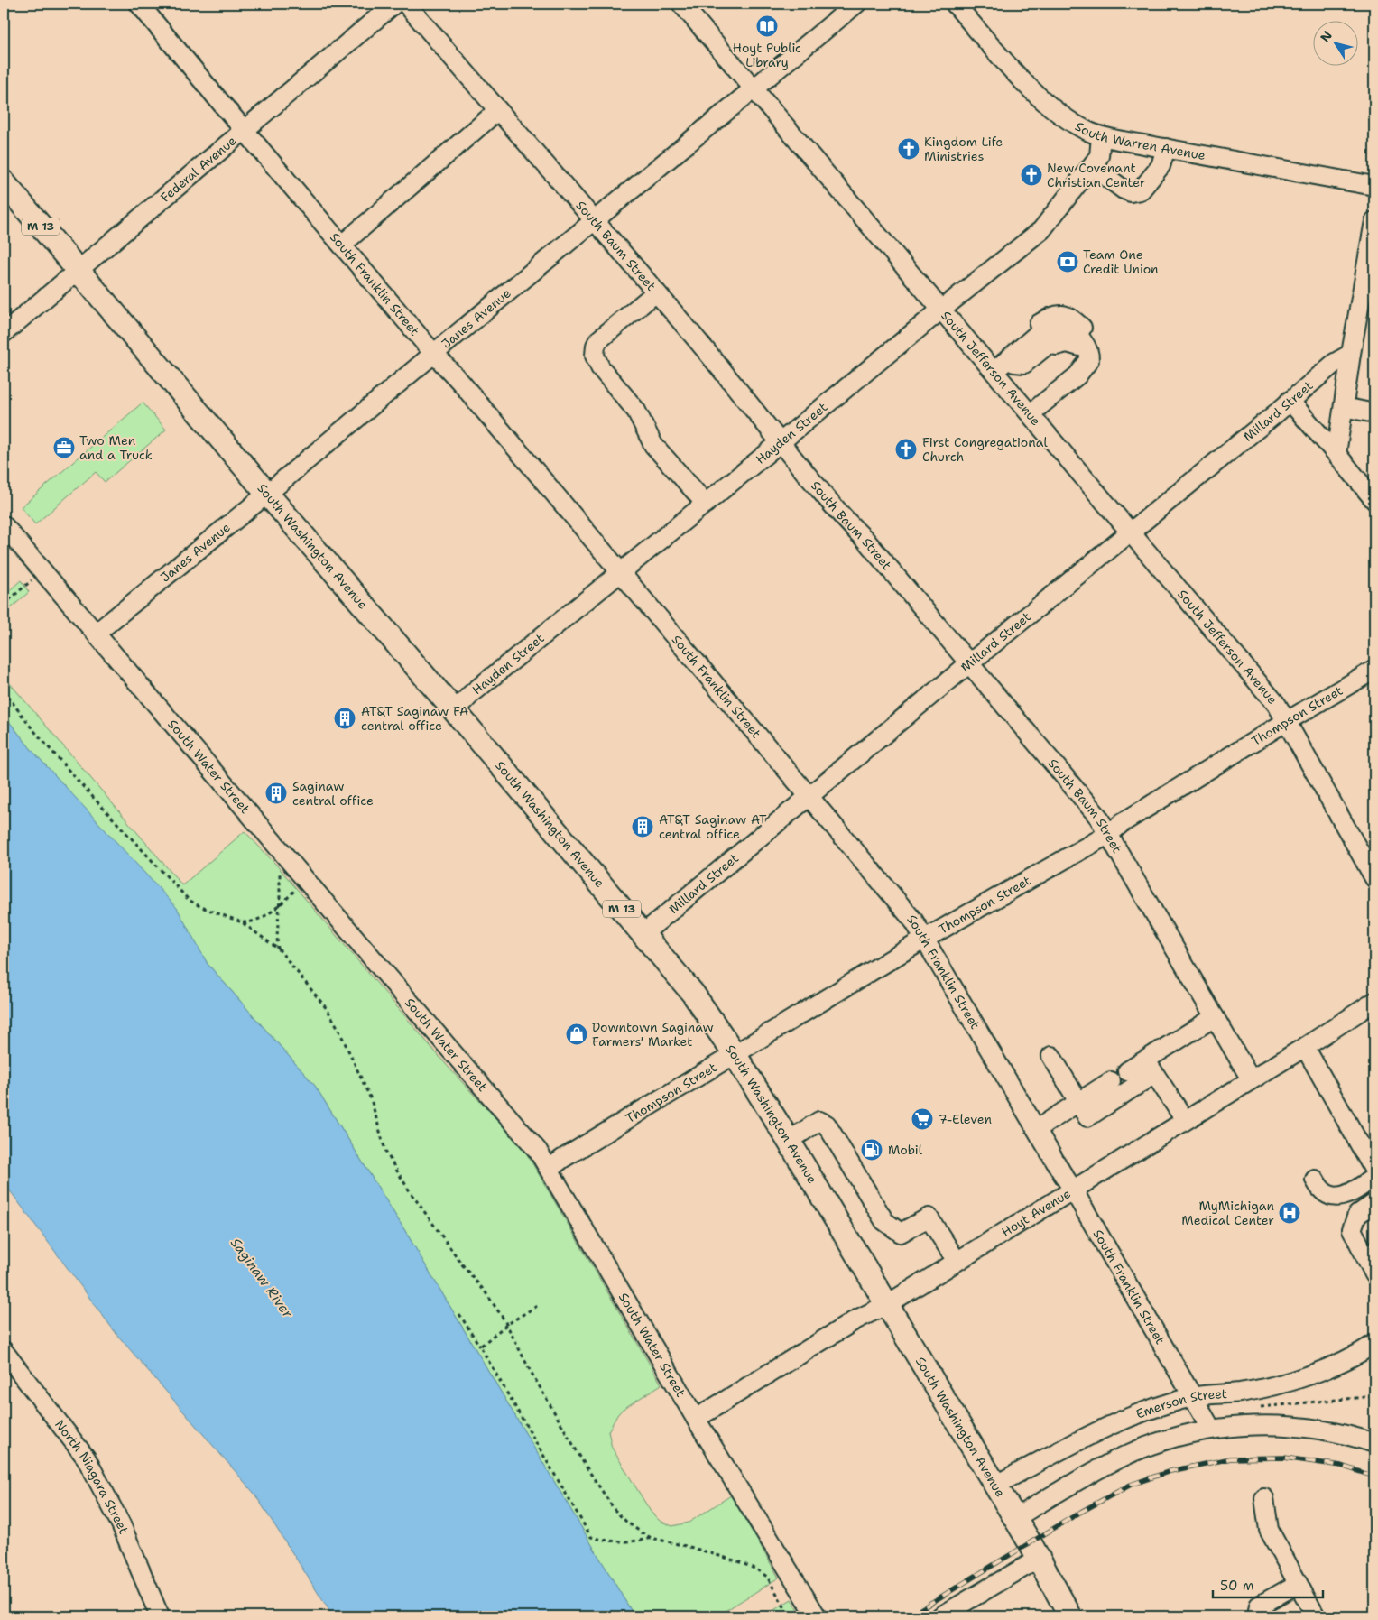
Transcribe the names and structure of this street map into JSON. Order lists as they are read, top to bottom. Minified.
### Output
{"streets":{"main road":["M 13","South Washington Avenue"],"street":["South Warren Avenue","Federal Avenue","South Baum Street","South Franklin Street","Janes Avenue","South Jefferson Avenue","Millard Street","Hayden Street","Thompson Street","South Water Street","Hoyt Avenue","Emerson Street","North Niagara Street"]},"crossings":[["South Warren Avenue","Hayden Street"],["Federal Avenue","South Franklin Street"],["Federal Avenue","South Washington Avenue"],["South Baum Street","Janes Avenue"],["South Baum Street","Millard Street"],["South Baum Street","Hayden Street"],["South Baum Street","Thompson Street"],["South Baum Street","Hoyt Avenue"],["South Franklin Street","Janes Avenue"],["South Franklin Street","Millard Street"],["South Franklin Street","Hayden Street"],["South Franklin Street","Thompson Street"],["South Franklin Street","Hoyt Avenue"],["South Franklin Street","Emerson Street"],["Janes Avenue","South Jefferson Avenue"],["Janes Avenue","South Washington Avenue"],["Janes Avenue","South Water Street"],["South Jefferson Avenue","Millard Street"],["South Jefferson Avenue","Hayden Street"],["South Jefferson Avenue","Thompson Street"],["Millard Street","South Washington Avenue"],["Hayden Street","South Washington Avenue"],["South Washington Avenue","Thompson Street"],["South Washington Avenue","Hoyt Avenue"],["South Washington Avenue","Emerson Street"],["Thompson Street","South Water Street"],["South Water Street","Hoyt Avenue"]],"water":["Saginaw River"],"places":{"library":["Hoyt Public Library"],"church":["Kingdom Life Ministries","New Covenant Christian Center","First Congregational Church"],"bank":["Team One Credit Union"],"office":["Two Men and a Truck"],"building":["AT&T Saginaw FA central office","Saginaw central office","AT&T Saginaw AT central office"],"shop":["Downtown Saginaw Farmers' Market"],"supermarket":["7-Eleven"],"fuel station":["Mobil"],"hospital":["MyMichigan Medical Center"]},"scale_bar":"50 m","north":"top left"}
